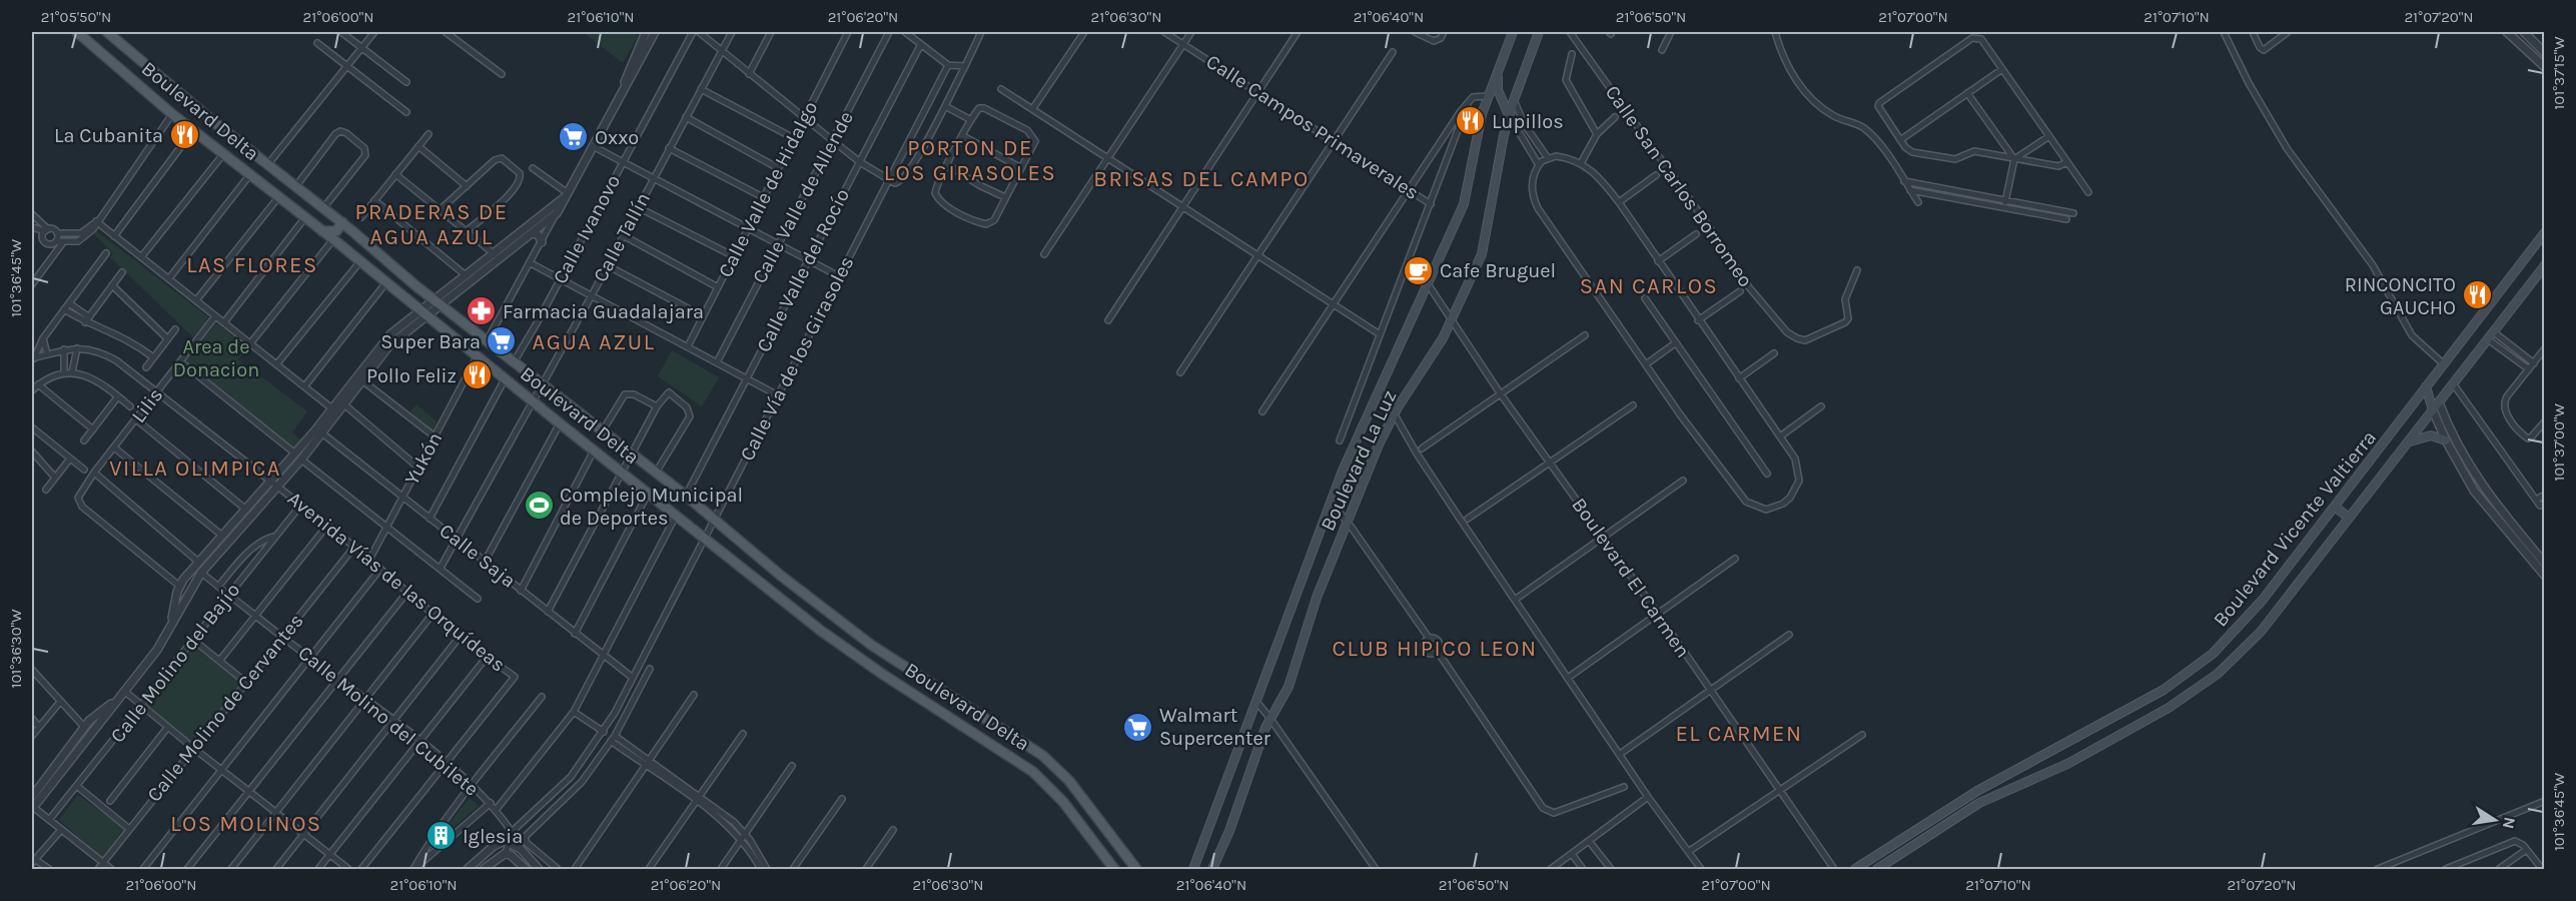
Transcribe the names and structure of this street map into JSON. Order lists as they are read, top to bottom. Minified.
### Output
{"streets":{"main road":["Boulevard Delta","Boulevard La Luz","Boulevard Vicente Valtierra"],"street":["Calle Campos Primaverales","Calle San Carlos Borromeo","Calle Valle de Hidalgo","Calle Valle de Allende","Calle Ivanovo","Calle Tallín","Calle Valle del Rocío","Calle Vía de los Girasoles","Lilis","Yukón","Calle Saja","Boulevard El Carmen","Avenida Vías de las Orquídeas","Calle Molino del Bajío","Calle Molino de Cervantes","Calle Molino del Cubilete"]},"crossings":[["Boulevard Delta","Calle Ivanovo"],["Boulevard Delta","Calle Tallín"],["Boulevard Delta","Calle Valle del Rocío"],["Boulevard Delta","Calle Vía de los Girasoles"],["Boulevard Delta","Yukón"],["Calle Tallín","Calle Saja"],["Calle Vía de los Girasoles","Calle Saja"],["Calle Vía de los Girasoles","Calle Molino del Cubilete"],["Lilis","Avenida Vías de las Orquídeas"],["Yukón","Calle Saja"],["Yukón","Avenida Vías de las Orquídeas"],["Boulevard La Luz","Boulevard El Carmen"],["Avenida Vías de las Orquídeas","Calle Molino del Bajío"],["Avenida Vías de las Orquídeas","Calle Molino de Cervantes"],["Avenida Vías de las Orquídeas","Calle Molino del Cubilete"],["Calle Molino del Bajío","Calle Molino del Cubilete"],["Calle Molino de Cervantes","Calle Molino del Cubilete"]],"districts":["PORTON DE LOS GIRASOLES","BRISAS DEL CAMPO","PRADERAS DE AGUA AZUL","LAS FLORES","SAN CARLOS","AGUA AZUL","VILLA OLIMPICA","CLUB HIPICO LEON","EL CARMEN","LOS MOLINOS"],"parks":["Area de Donacion"],"places":{"restaurant":["Lupillos","La Cubanita","RINCONCITO GAUCHO","Pollo Feliz"],"supermarket":["Oxxo","Super Bara","Walmart Supercenter"],"cafe":["Cafe Bruguel"],"pharmacy":["Farmacia Guadalajara"],"sports":["Complejo Municipal de Deportes"],"building":["Iglesia"]},"north":"right","coordinates":["21°05'50\"N","21°06'00\"N","21°06'10\"N","21°06'20\"N","21°06'30\"N","21°06'40\"N","21°06'50\"N","21°07'00\"N","21°07'10\"N","21°07'20\"N","101°37'15\"W","101°36'45\"W","101°37'00\"W","101°36'30\"W"]}
